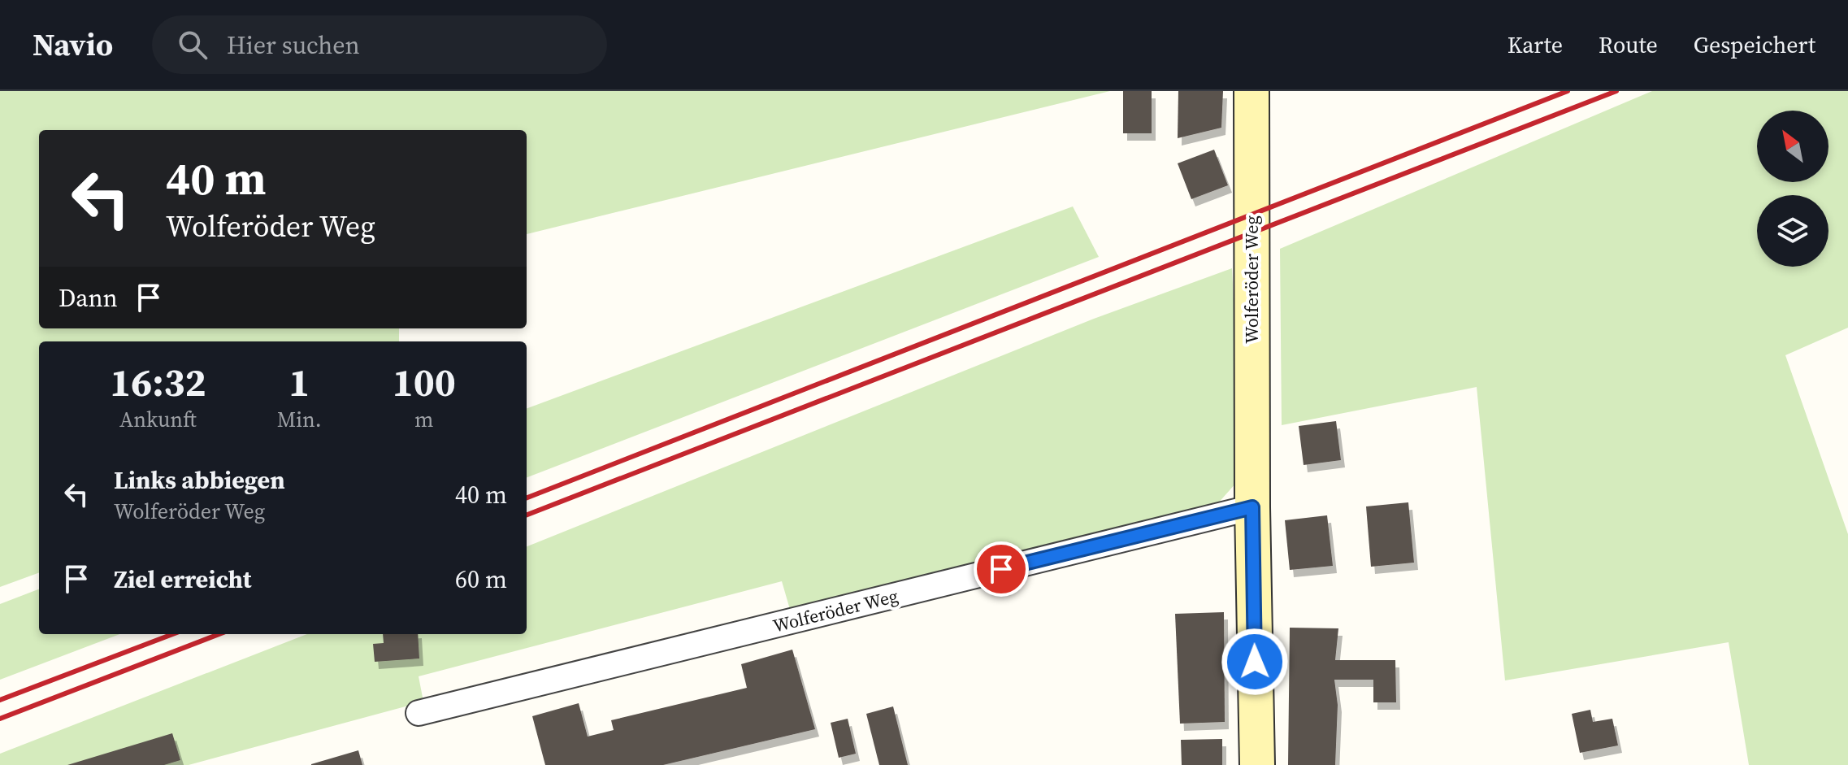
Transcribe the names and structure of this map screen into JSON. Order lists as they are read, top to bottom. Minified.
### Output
{"streets":{"main road":["Wolferöder Weg"]},"north":"top left","page":{"header":"Navio","search":"Hier suchen","nav":["Karte","Route","Gespeichert"],"turn":["40 m","Wolferöder Weg"],"then":"Dann","eta":["16:32","Ankunft","1","Min.","100","m"],"list":[{"name":"Links abbiegen","note":"Wolferöder Weg","value":"40 m"},{"name":"Ziel erreicht","value":"60 m"}]}}
